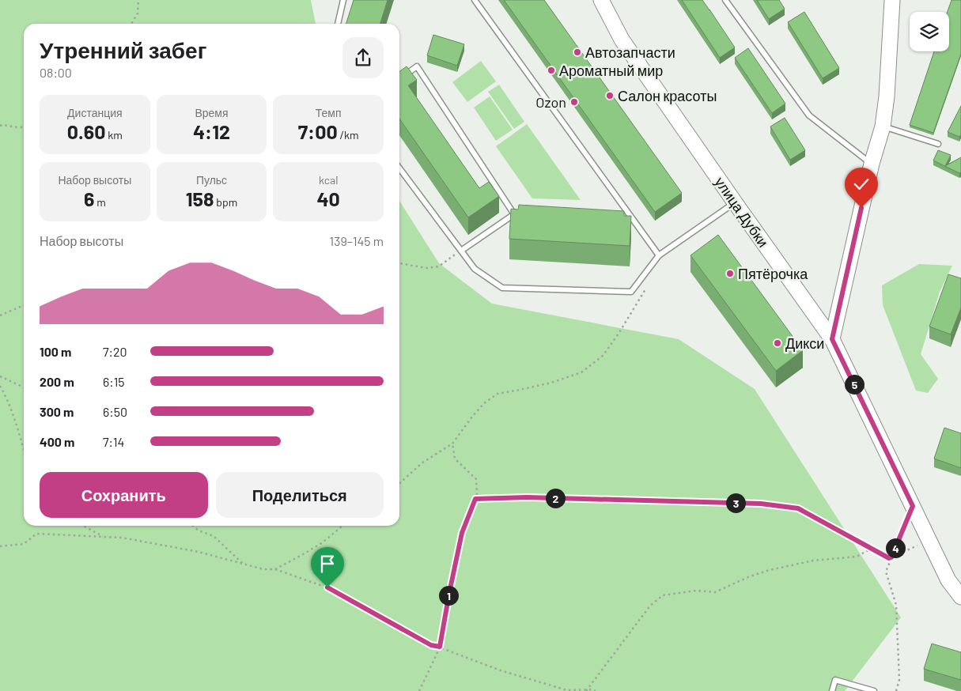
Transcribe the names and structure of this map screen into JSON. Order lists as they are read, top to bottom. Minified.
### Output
{"streets":{"street":["улица Дубки"]},"places":["Автозапчасти","Ароматный мир","Салон красоты","Ozon","Пятёрочка","Дикси"],"page":{"heading":["Утренний забег","08:00"],"stats":[["Дистанция","0.60 km"],["Время","4:12"],["Темп","7:00 /km"],["Набор высоты","6 m"],["Пульс","158 bpm"],["kcal","40"]],"chart":["Набор высоты","139–145 m"],"list":[{"name":"100 m","note":"7:20"},{"name":"200 m","note":"6:15"},{"name":"300 m","note":"6:50"},{"name":"400 m","note":"7:14"}],"pins":["5","2","3","4","1"],"buttons":["Сохранить","Поделиться"]}}
